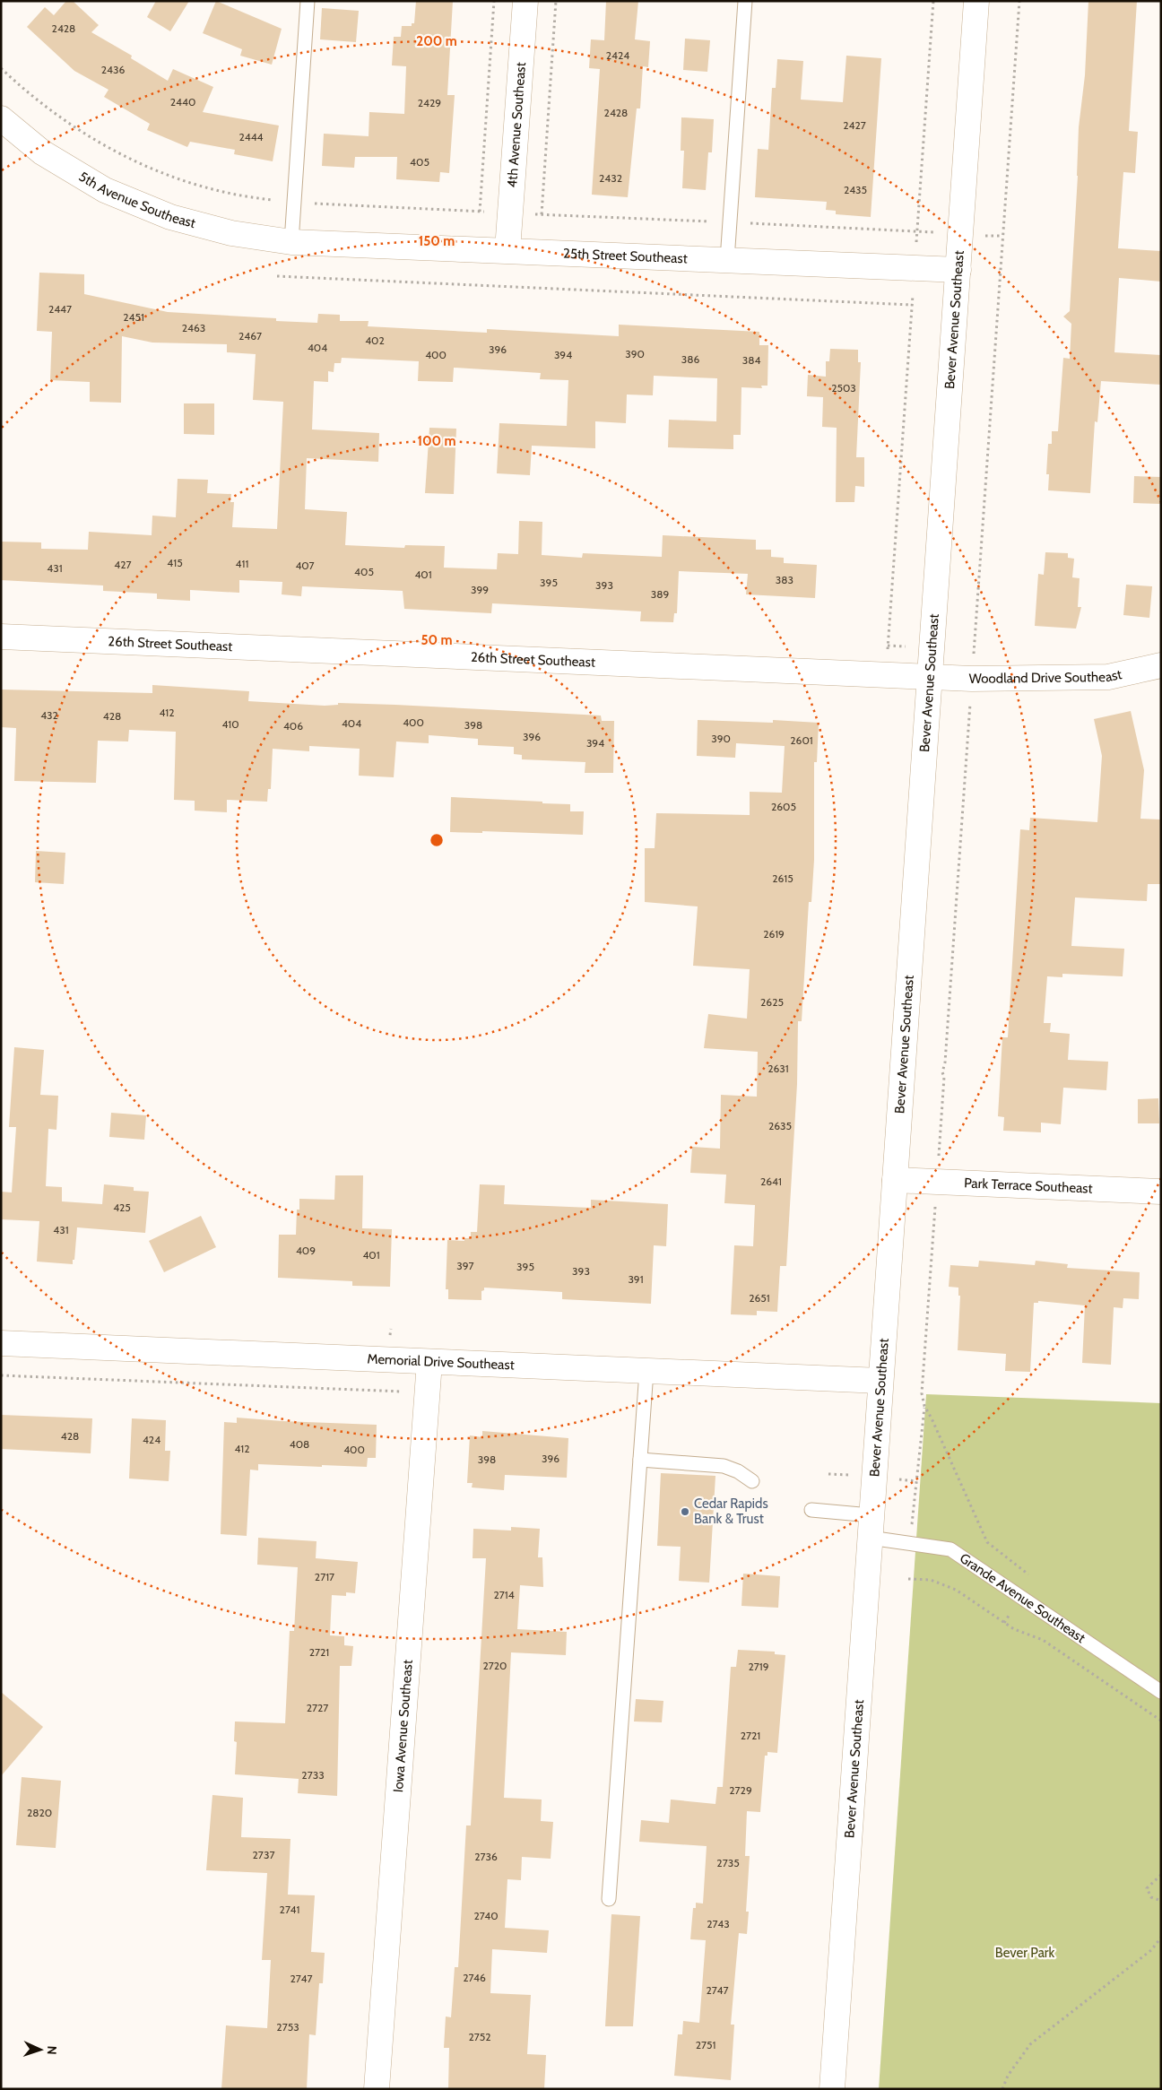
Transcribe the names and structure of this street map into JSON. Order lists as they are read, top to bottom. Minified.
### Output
{"streets":{"street":["4th Avenue Southeast","5th Avenue Southeast","25th Street Southeast","Bever Avenue Southeast","26th Street Southeast","Woodland Drive Southeast","Park Terrace Southeast","Memorial Drive Southeast","Iowa Avenue Southeast"],"lane":["Grande Avenue Southeast"]},"crossings":[["4th Avenue Southeast","25th Street Southeast"],["5th Avenue Southeast","25th Street Southeast"],["25th Street Southeast","Bever Avenue Southeast"],["Bever Avenue Southeast","26th Street Southeast"],["Bever Avenue Southeast","Woodland Drive Southeast"],["Bever Avenue Southeast","Park Terrace Southeast"],["Bever Avenue Southeast","Memorial Drive Southeast"],["Bever Avenue Southeast","Grande Avenue Southeast"],["26th Street Southeast","Woodland Drive Southeast"],["Memorial Drive Southeast","Iowa Avenue Southeast"]],"parks":["Bever Park"],"places":["Cedar Rapids Bank & Trust"],"house_numbers":["2428","2424","2436","2440","2429","2428","2427","2444","405","2432","2435","2447","2451","2463","2467","402","404","396","390","400","394","386","384","2503","415","411","427","407","431","405","401","383","395","393","399","389","412","432","428","400","404","410","398","406","396","390","2601","394","2605","2615","2619","2625","2631","2635","2641","425","431","409","401","397","395","393","391","2651","428","424","408","412","400","396","398","2717","2714","2721","2720","2719","2727","2721","2733","2729","2820","2737","2736","2735","2741","2740","2743","2746","2747","2747","2753","2752","2751"],"north":"right","rings":["200 m","150 m","100 m","50 m"]}
